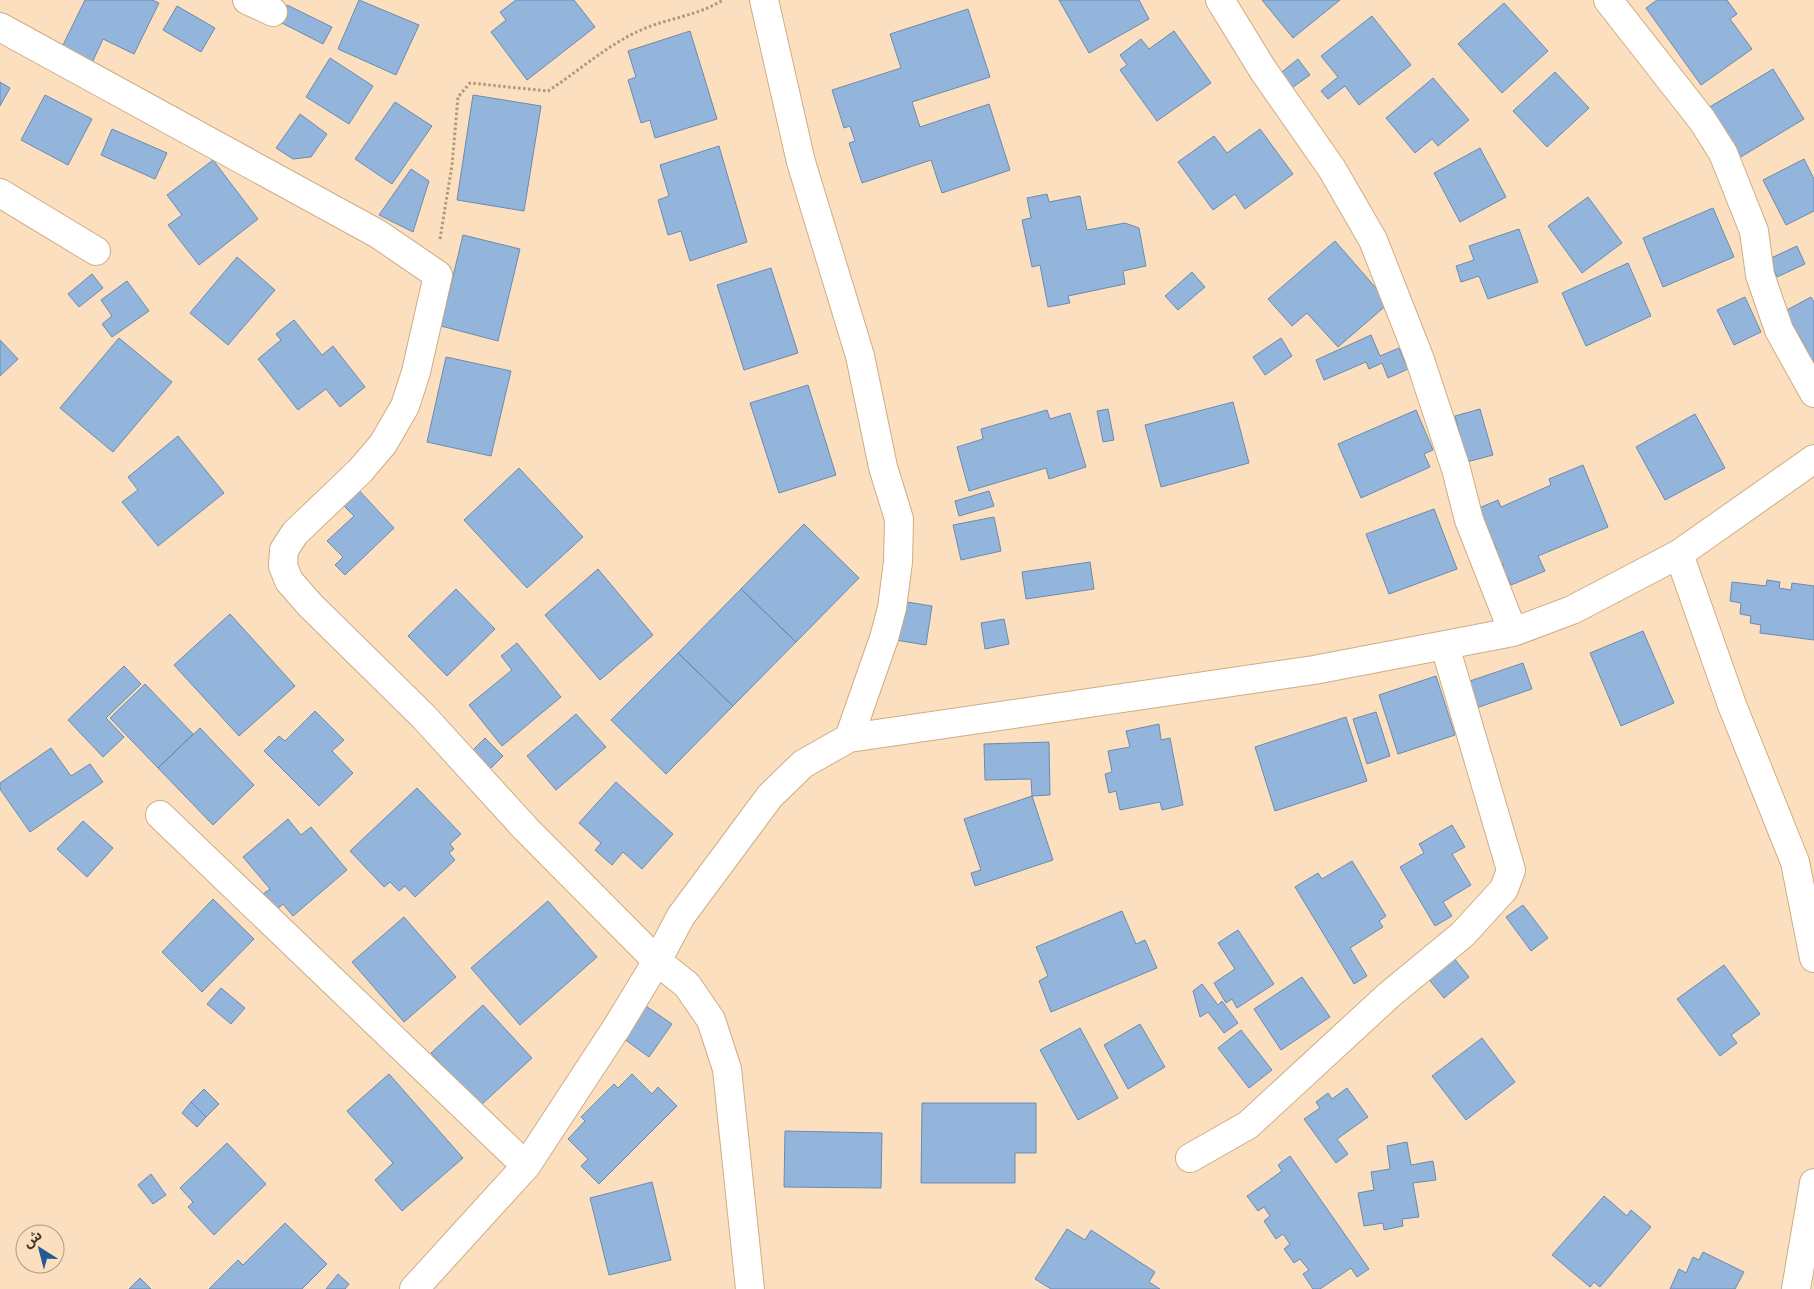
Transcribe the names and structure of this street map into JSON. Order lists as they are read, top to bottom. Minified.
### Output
{"north":"top left"}
